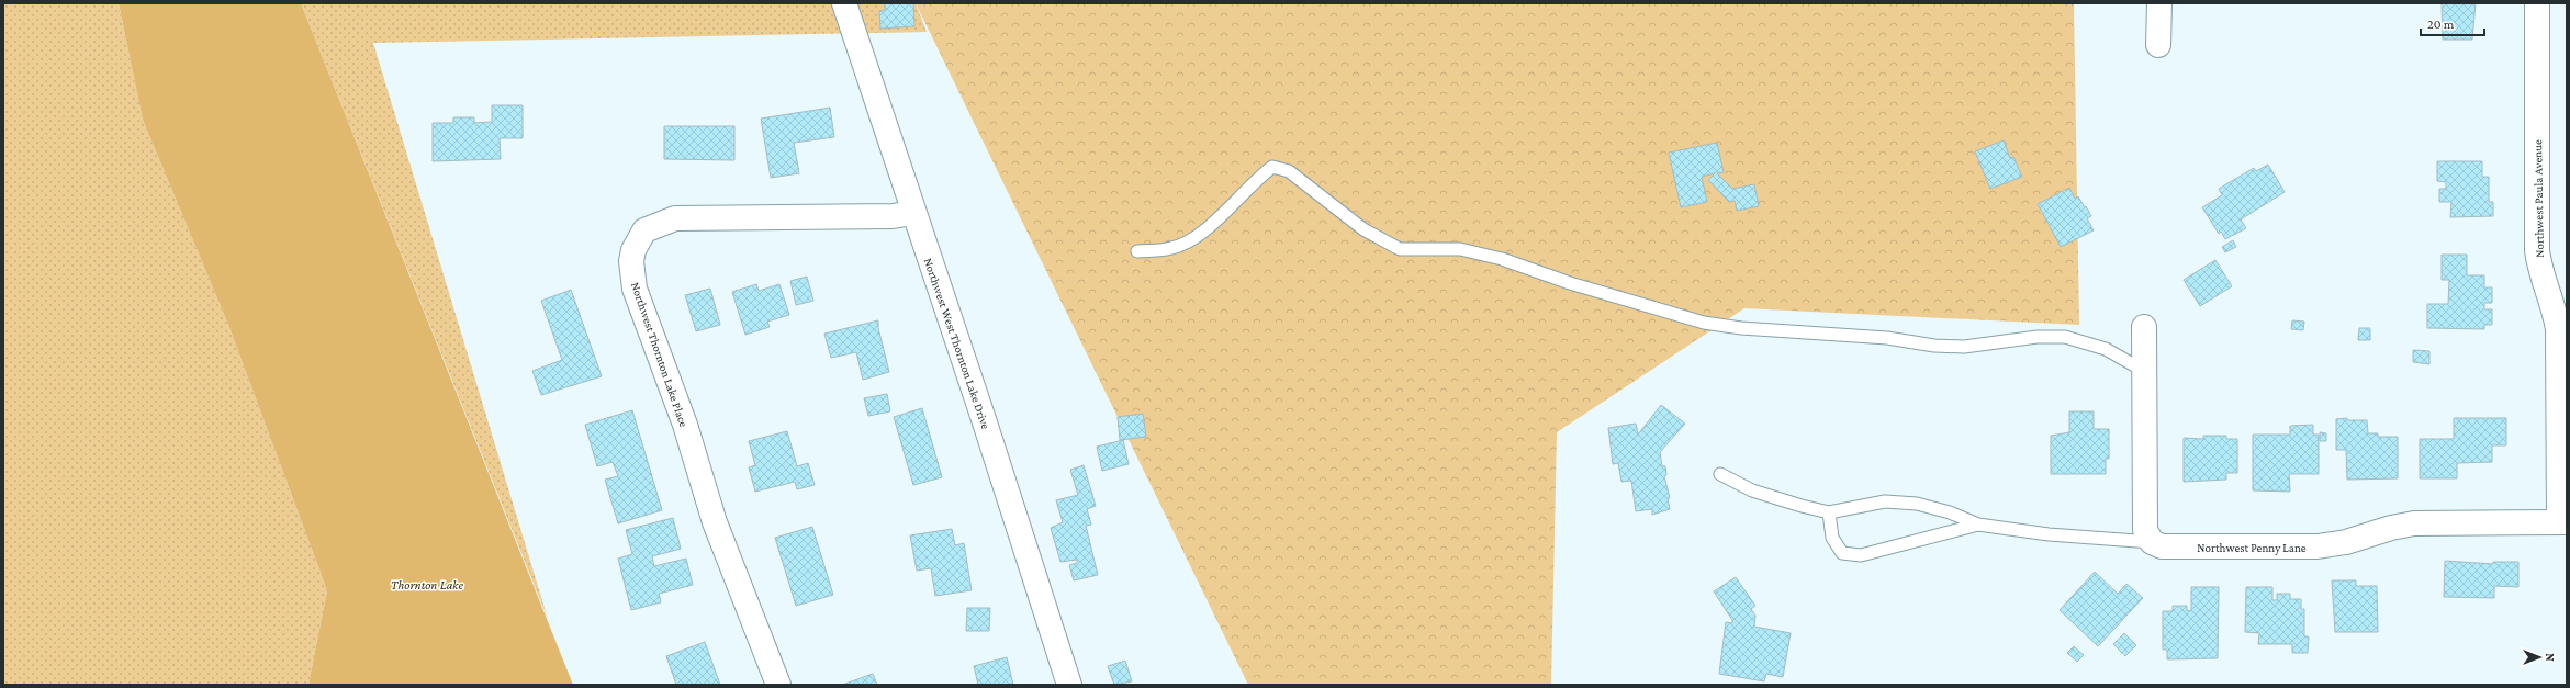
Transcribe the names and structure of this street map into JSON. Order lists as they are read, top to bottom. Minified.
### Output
{"streets":{"street":["Northwest Paula Avenue","Northwest West Thornton Lake Drive","Northwest Thornton Lake Place","Northwest Penny Lane"]},"crossings":[["Northwest Paula Avenue","Northwest Penny Lane"],["Northwest West Thornton Lake Drive","Northwest Thornton Lake Place"]],"water":["Thornton Lake"],"scale_bar":"20 m","north":"right"}
